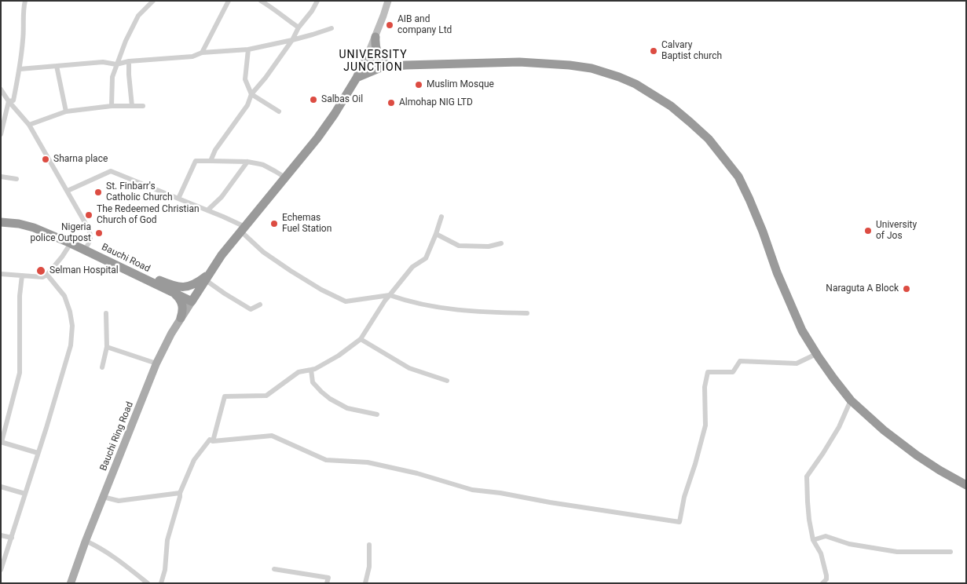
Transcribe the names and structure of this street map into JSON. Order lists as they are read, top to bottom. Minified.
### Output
{"streets":{"highway":["Bauchi Road"],"main road":["Bauchi Ring Road"]},"crossings":[["Bauchi Road","Bauchi Ring Road"]],"districts":["UNIVERSITY JUNCTION"],"places":["AIB and company Ltd","Calvary Baptist church","Muslim Mosque","Salbas Oil","Almohap NIG LTD","Sharna place","St. Finbarr's Catholic Church","The Redeemed Christian Church of God","Echemas Fuel Station","University of Jos","Nigeria police Outpost","Selman Hospital","Naraguta A Block"]}
